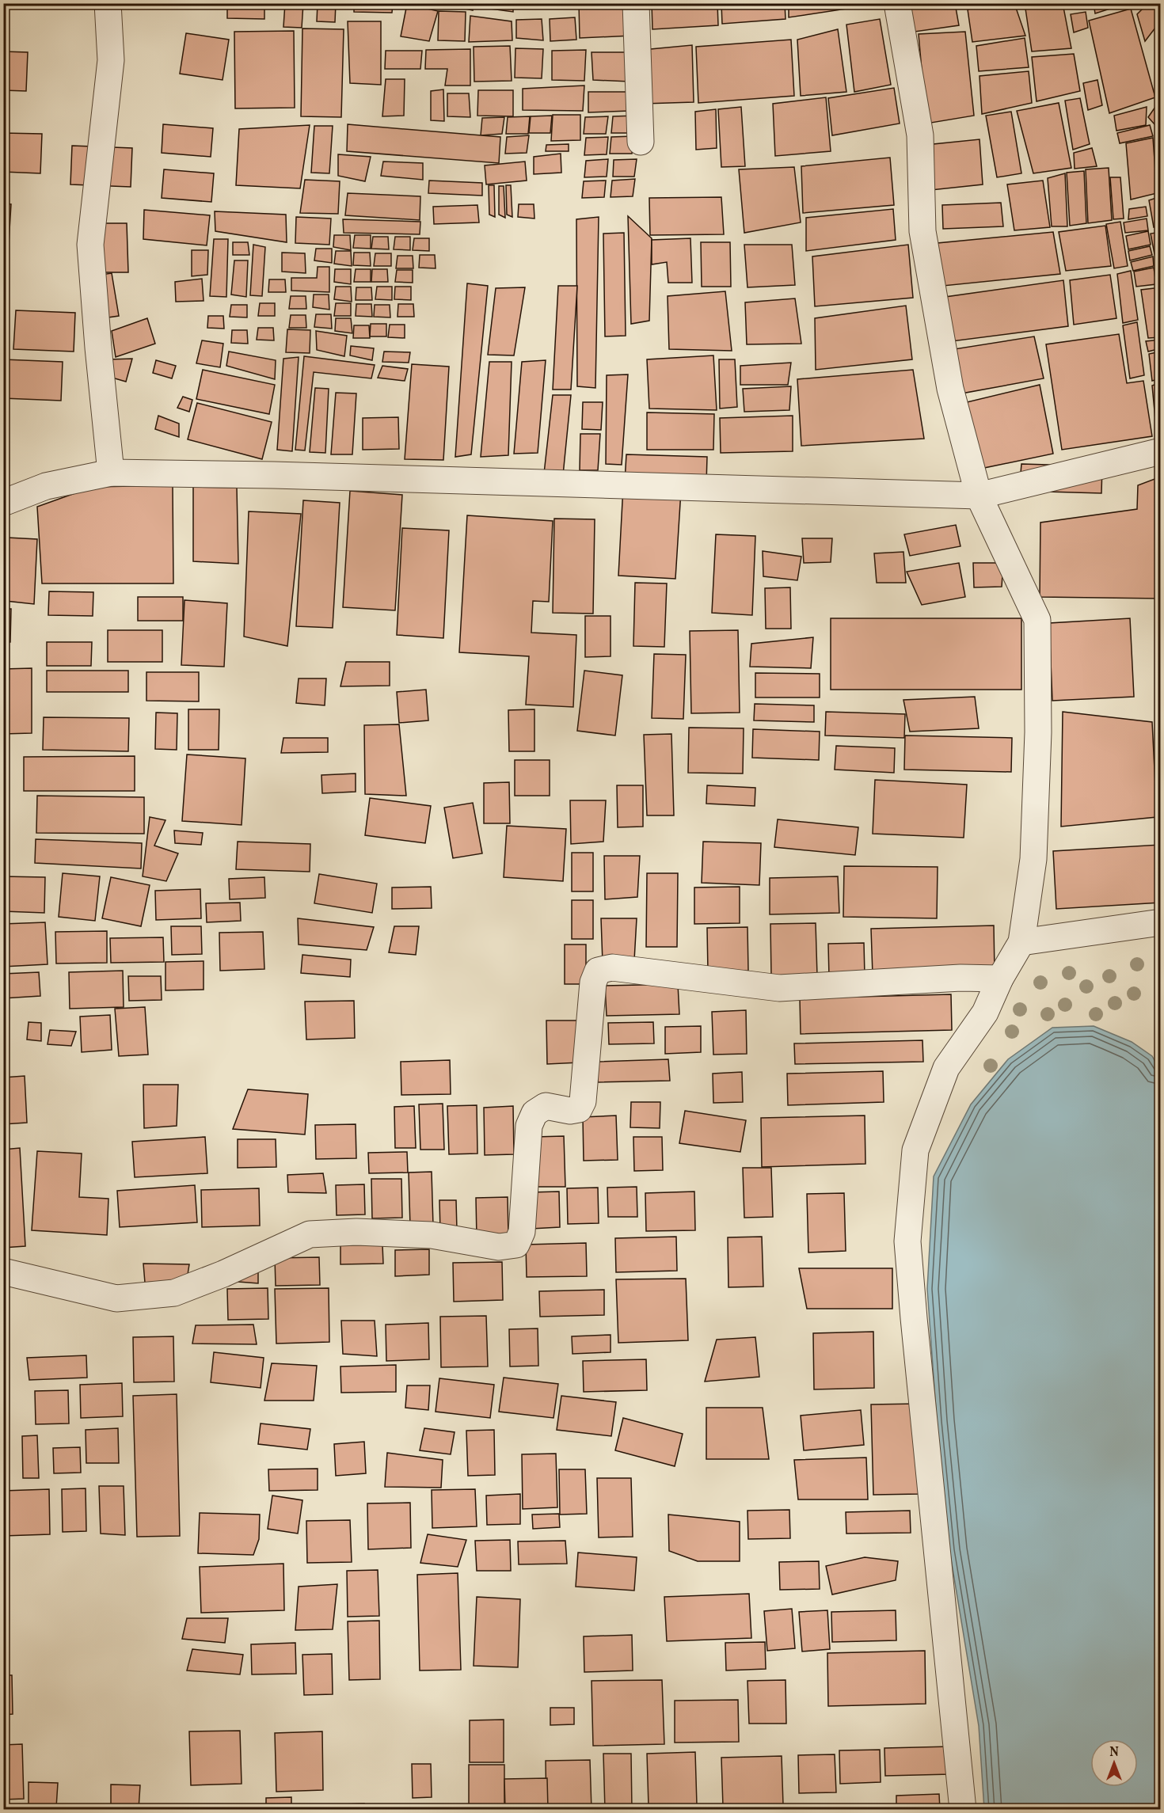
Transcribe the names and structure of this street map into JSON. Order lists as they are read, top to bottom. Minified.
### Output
{"north":"top"}
